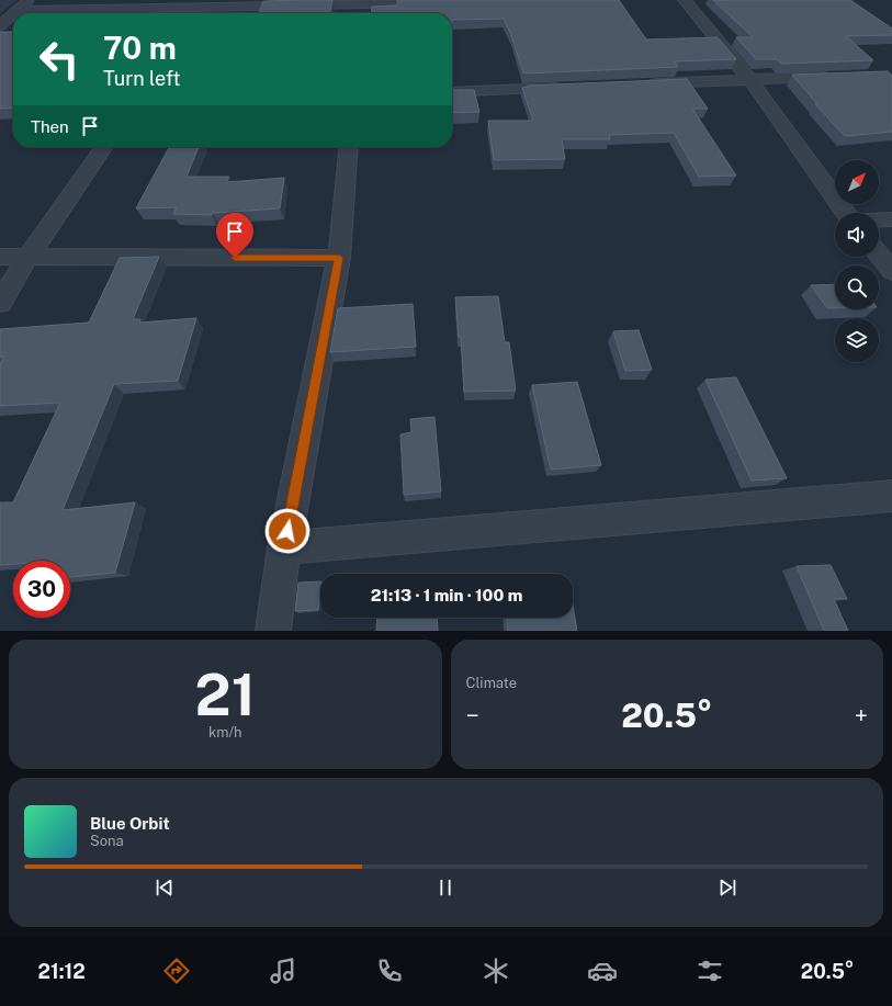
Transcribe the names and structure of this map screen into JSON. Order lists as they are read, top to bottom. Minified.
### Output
{"north":"top right","page":{"turn":["70 m","Turn left"],"then":"Then","limit":"30","trip":"21:13 · 1 min · 100 m","tile":[["21","km/h"],"Climate"],"heat":["−","20.5°","+"],"song":["Blue Orbit","Sona"],"tabs":["21:12","20.5°"]}}
